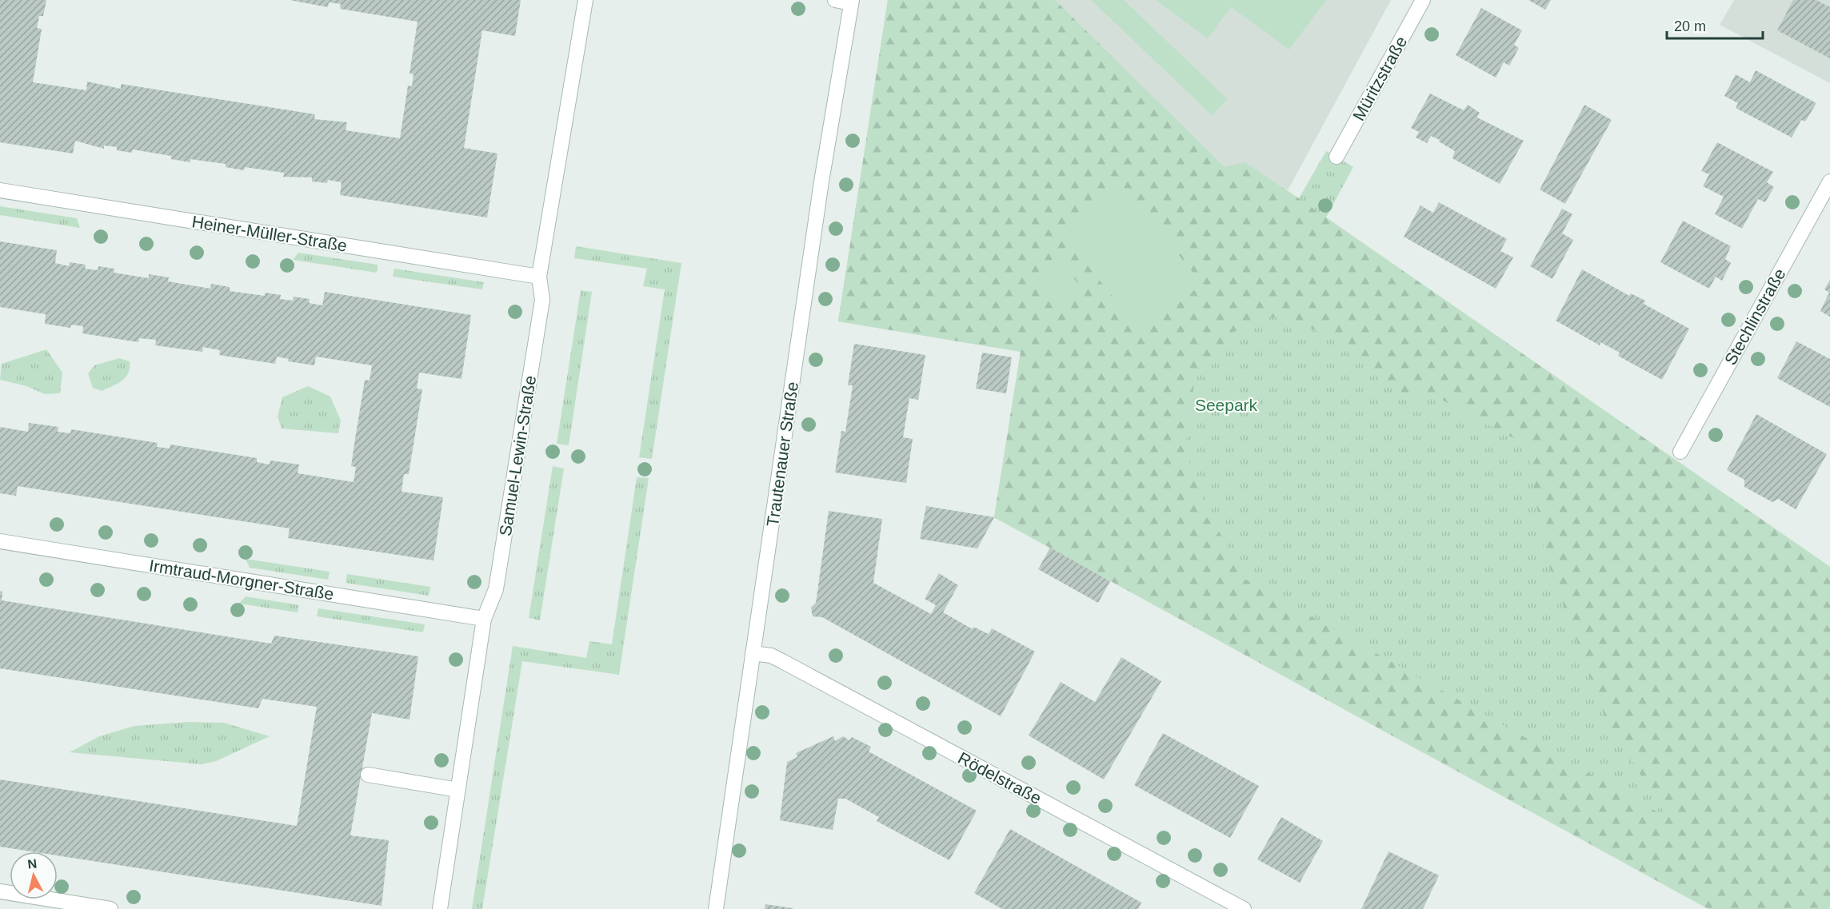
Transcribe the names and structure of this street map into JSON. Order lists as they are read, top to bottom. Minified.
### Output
{"streets":{"street":["Müritzstraße","Heiner-Müller-Straße","Stechlinstraße","Trautenauer Straße","Samuel-Lewin-Straße","Irmtraud-Morgner-Straße","Rödelstraße"]},"crossings":[["Heiner-Müller-Straße","Samuel-Lewin-Straße"],["Trautenauer Straße","Rödelstraße"],["Samuel-Lewin-Straße","Irmtraud-Morgner-Straße"]],"parks":["Seepark"],"scale_bar":"20 m","north":"top"}
